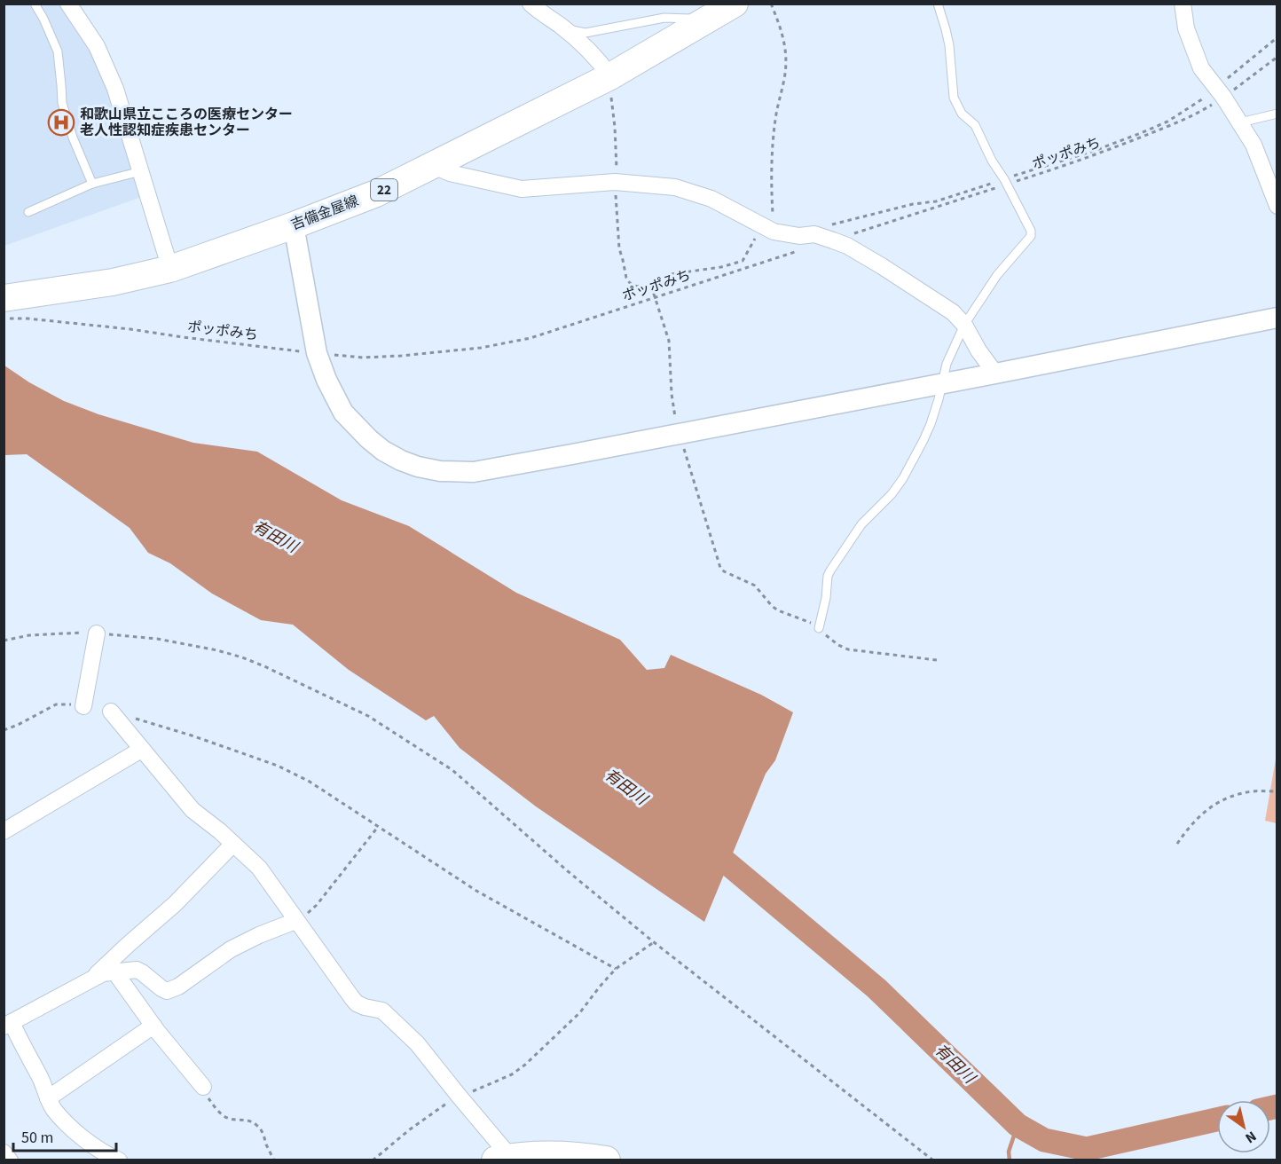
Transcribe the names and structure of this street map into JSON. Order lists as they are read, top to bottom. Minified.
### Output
{"streets":{"main road":["22","吉備金屋線"],"path":["ポッポみち"]},"water":["有田川"],"places":{"hospital":["和歌山県立こころの医療センター 老人性認知症疾患センター"]},"scale_bar":"50 m","north":"bottom right"}
